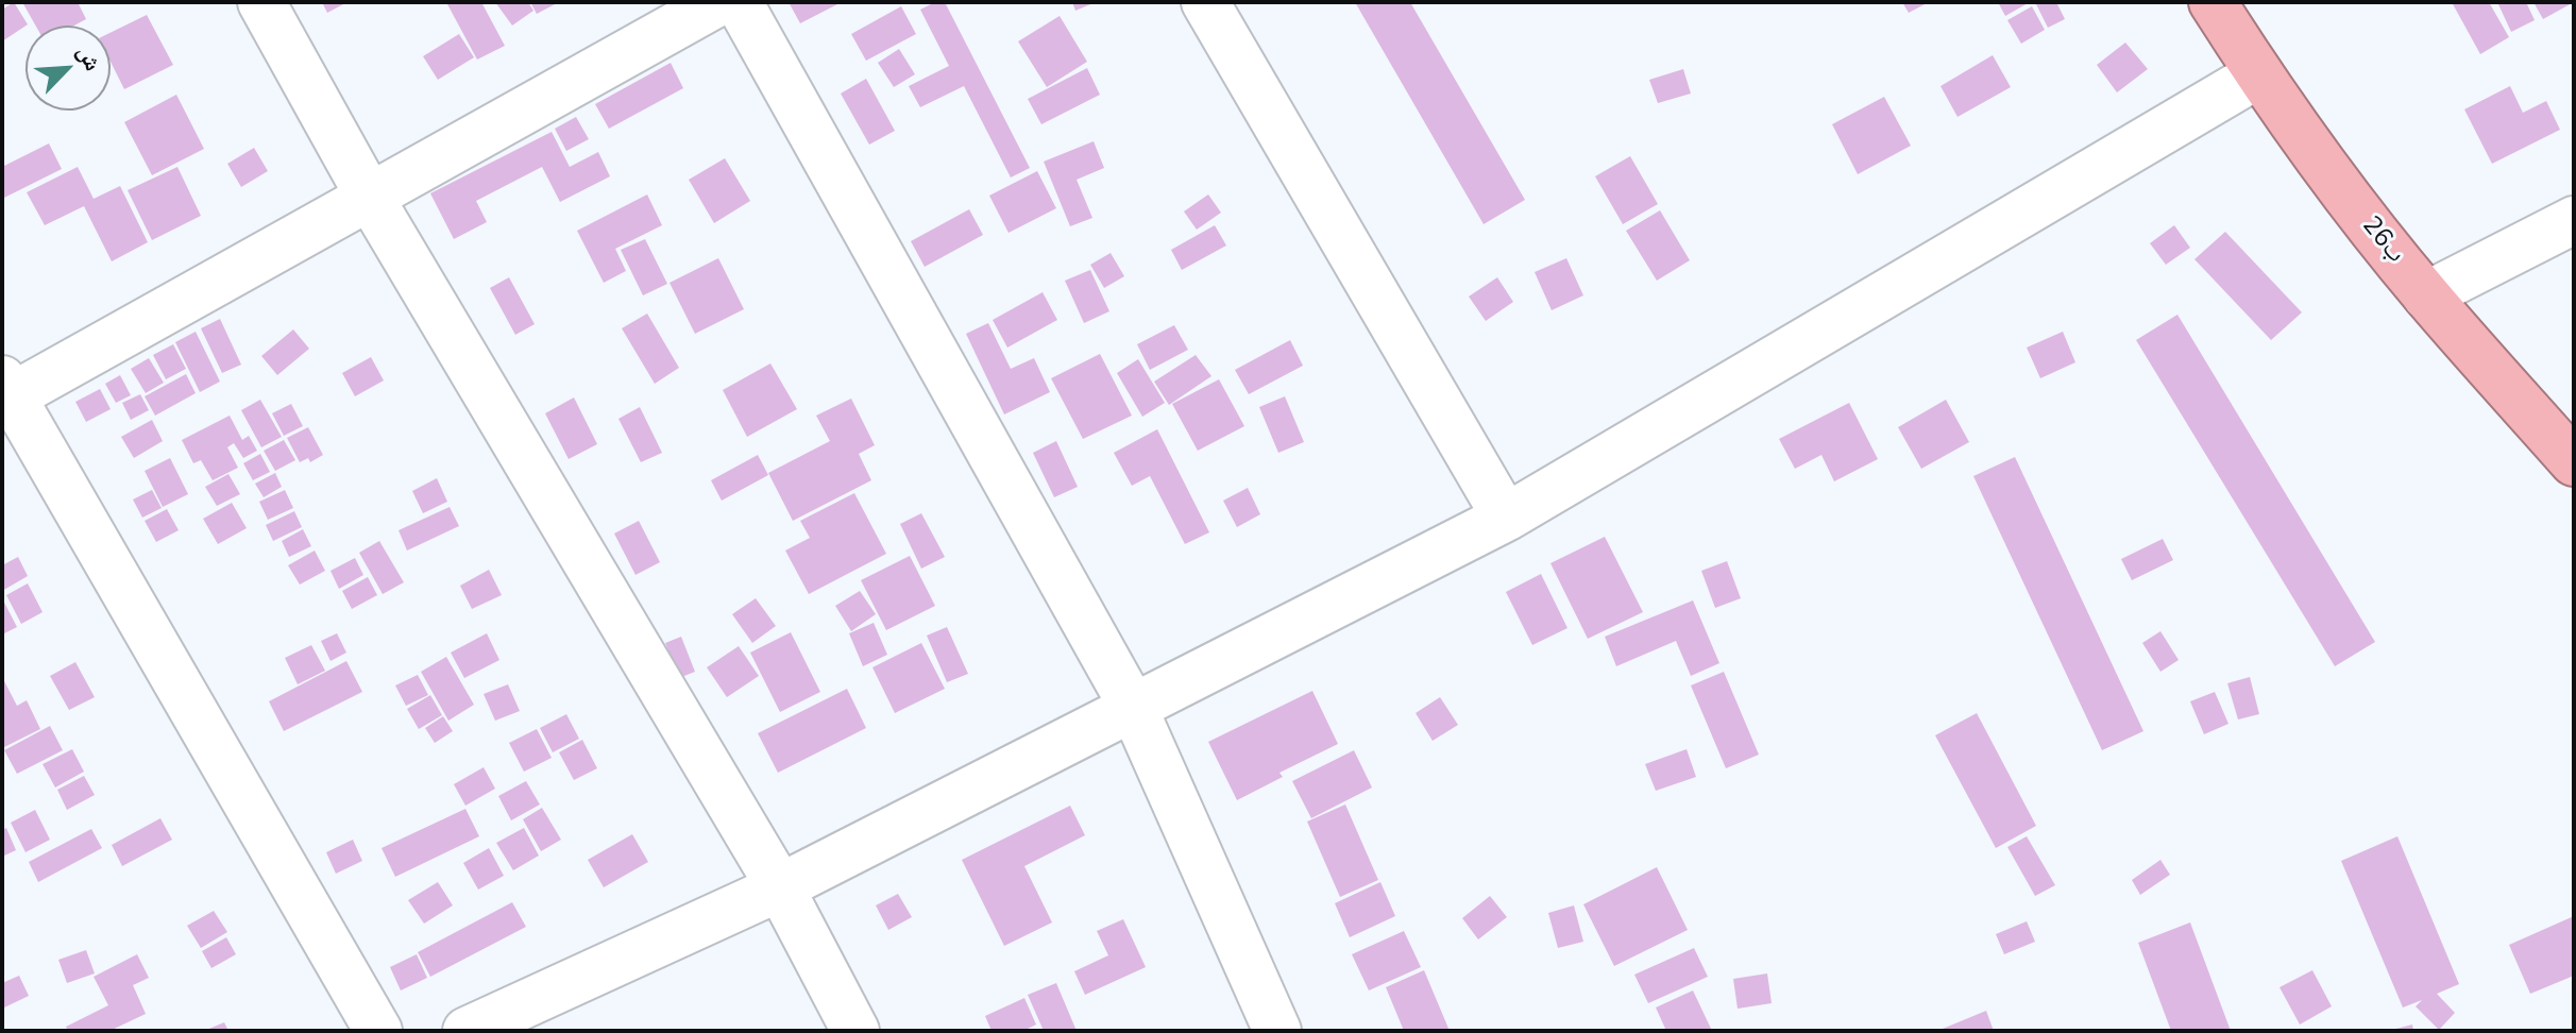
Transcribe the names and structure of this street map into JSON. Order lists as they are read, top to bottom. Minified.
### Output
{"streets":{"highway":["26ب"]},"north":"top right"}
